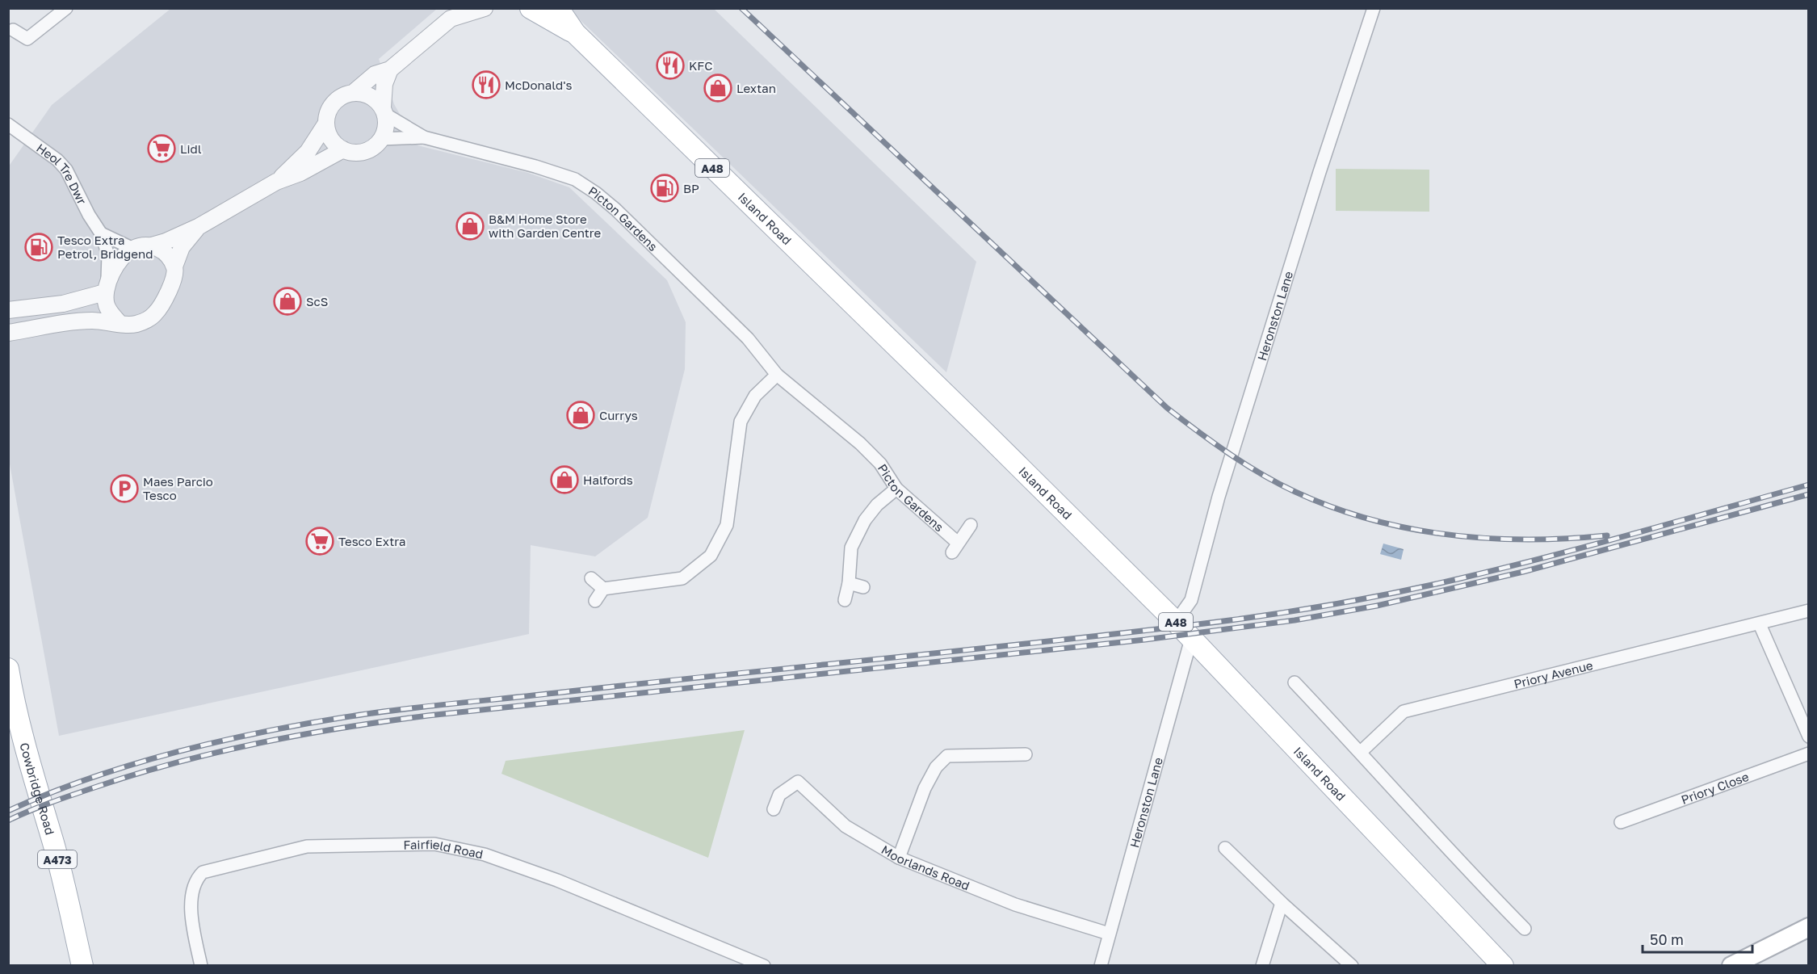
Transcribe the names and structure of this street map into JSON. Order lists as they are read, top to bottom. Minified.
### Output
{"streets":{"main road":["A48","Island Road","Cowbridge Road","A473"],"street":["Heol Tre Dwr","Picton Gardens","Heronston Lane","Priory Avenue","Priory Close","Fairfield Road","Moorlands Road"]},"crossings":[["A48","Island Road"],["Island Road","Heronston Lane"],["Heronston Lane","Moorlands Road"]],"places":{"restaurant":["KFC","McDonald's"],"shop":["Lextan","B&M Home Store with Garden Centre","ScS","Currys","Halfords"],"supermarket":["Lidl","Tesco Extra"],"fuel station":["BP","Tesco Extra Petrol, Bridgend"],"parking":["Maes Parcio Tesco"]},"scale_bar":"50 m"}
